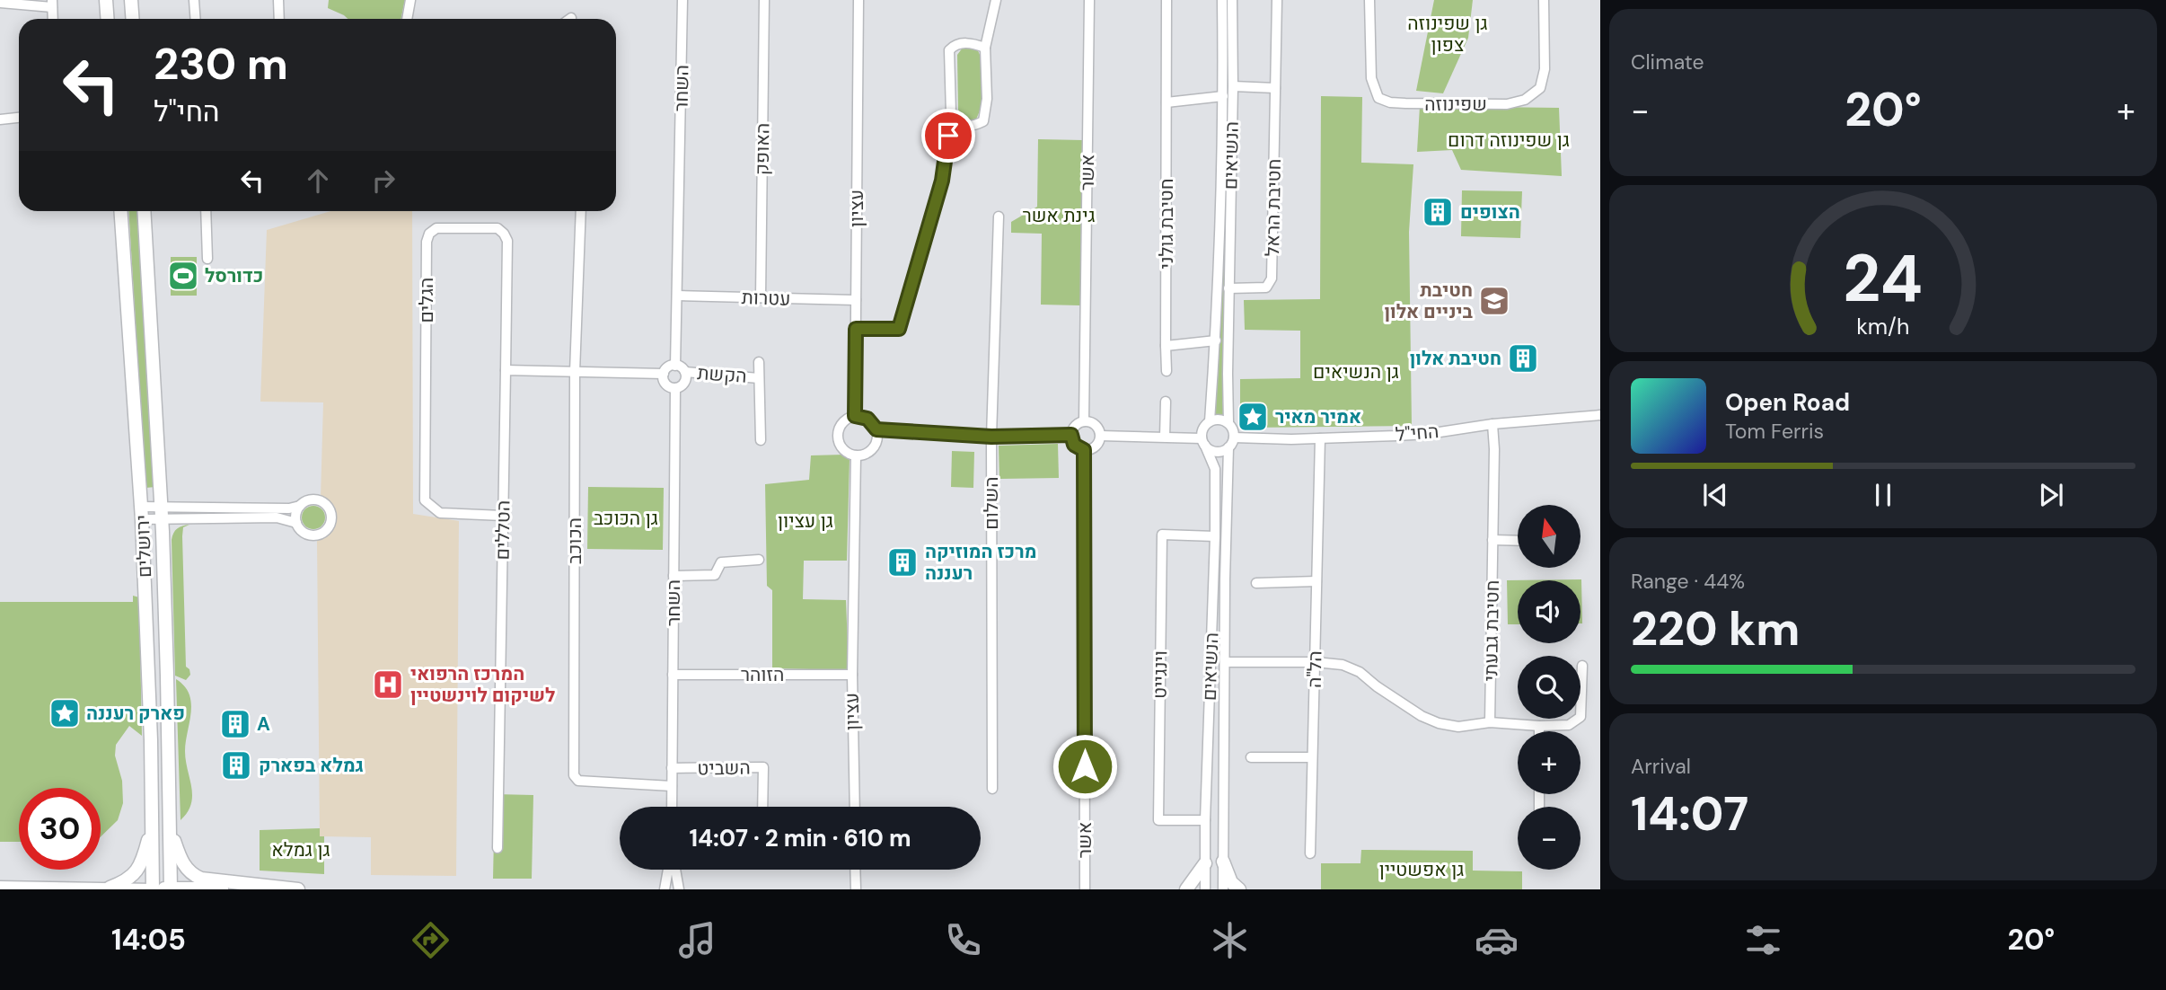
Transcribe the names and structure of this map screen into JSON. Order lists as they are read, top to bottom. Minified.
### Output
{"streets":{"main road":["ירושלים"],"street":["השחר","שפינוזה","האופק","הנשיאים","אשר","חטיבת הראל","עציון","חטיבת גולני","עטרות","הגלים","הקשת","החי\"ל","השלום","הטללים","הכוכב","חטיבת גבעתי","הל\"ה","הזוהר","וינגייט","השביט"]},"crossings":[["השחר","עטרות"],["השחר","הקשת"],["השחר","הכוכב"],["השחר","הזוהר"],["השחר","השביט"],["האופק","עטרות"],["הנשיאים","חטיבת הראל"],["הנשיאים","החי\"ל"],["הנשיאים","וינגייט"],["עציון","עטרות"],["עציון","הזוהר"],["הגלים","הטללים"],["החי\"ל","חטיבת גבעתי"],["החי\"ל","הל\"ה"]],"parks":["גן שפינוזה צפון","גן שפינוזה דרום","גינת אשר","גן הנשיאים","גן הכוכב","גן עציון","גן גמלא","גן אפשטיין"],"places":{"building":["הצופים","חטיבת אלון","מרכז המוזיקה רעננה","A","גמלא בפארק"],"sports":["כדורסל"],"school or university":["חטיבת ביניים אלון"],"place":["אמיר מאיר","פארק רעננה"],"hospital":["המרכז הרפואי לשיקום לוינשטיין"]},"north":"top","page":{"tile":["Climate",["Range · 44%","220 km"],["Arrival","14:07"]],"turn":["230 m","החי\"ל"],"heat":["−","20°","+"],"song":["Open Road","Tom Ferris"],"map_buttons":["+","−"],"limit":"30","trip":"14:07 · 2 min · 610 m","tabs":["14:05","20°"],"gauge":["24","km/h"]}}
